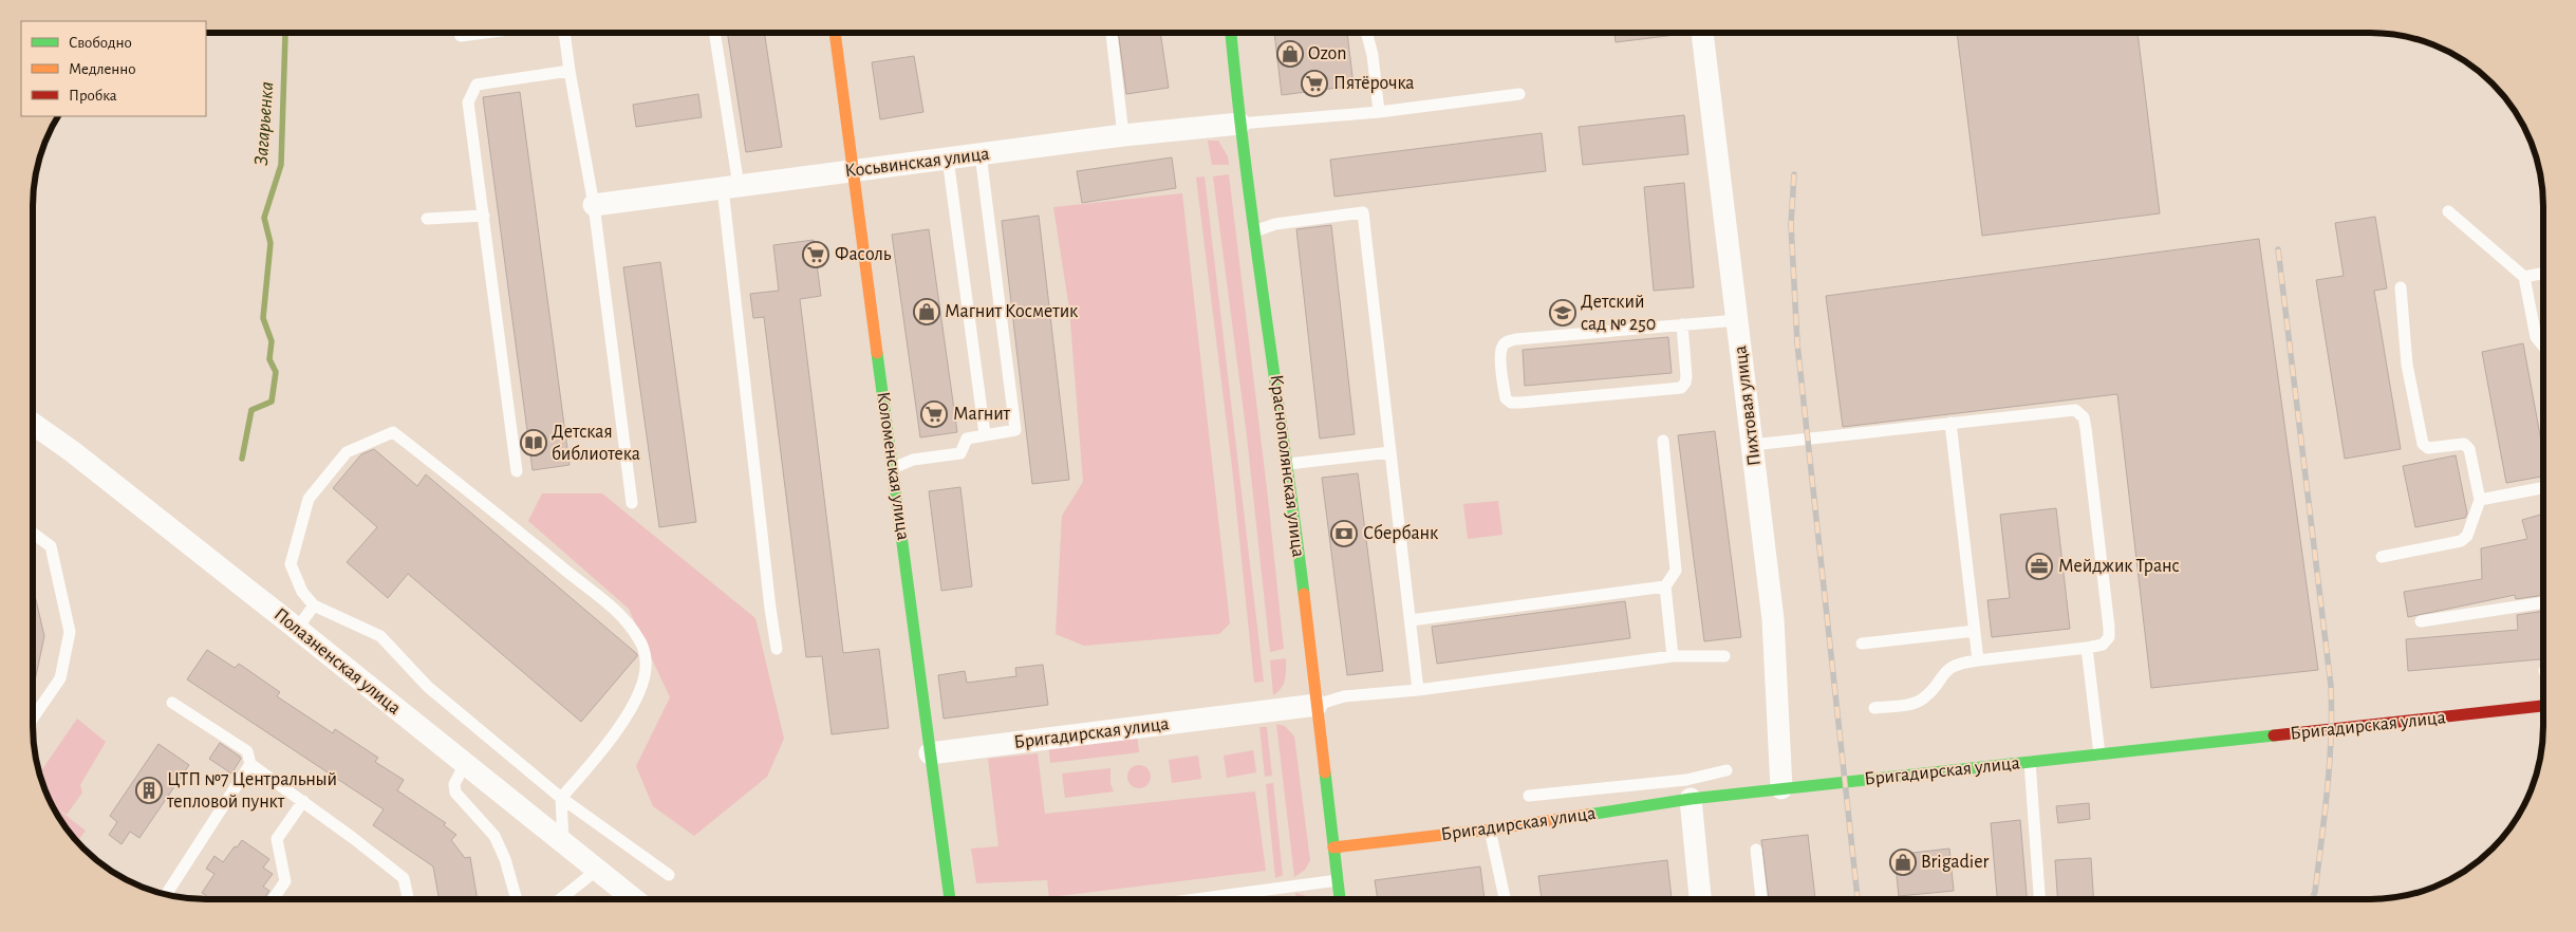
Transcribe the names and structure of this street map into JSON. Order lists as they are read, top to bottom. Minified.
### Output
{"streets":{"street":["Косьвинская улица","Пихтовая улица","Коломенская улица","Краснополянская улица","Полазненская улица","Бригадирская улица"]},"crossings":[["Косьвинская улица","Коломенская улица"],["Косьвинская улица","Краснополянская улица"],["Пихтовая улица","Бригадирская улица"],["Коломенская улица","Бригадирская улица"],["Краснополянская улица","Бригадирская улица"]],"water":["Загарьенка"],"places":{"shop":["Ozon","Магнит Косметик","Brigadier"],"supermarket":["Пятёрочка","Фасоль","Магнит"],"school or university":["Детский сад № 250"],"library":["Детская библиотека"],"bank":["Сбербанк"],"office":["Мейджик Транс"],"building":["ЦТП №7 Центральный тепловой пункт"]},"legend":["Свободно","Медленно","Пробка"]}
